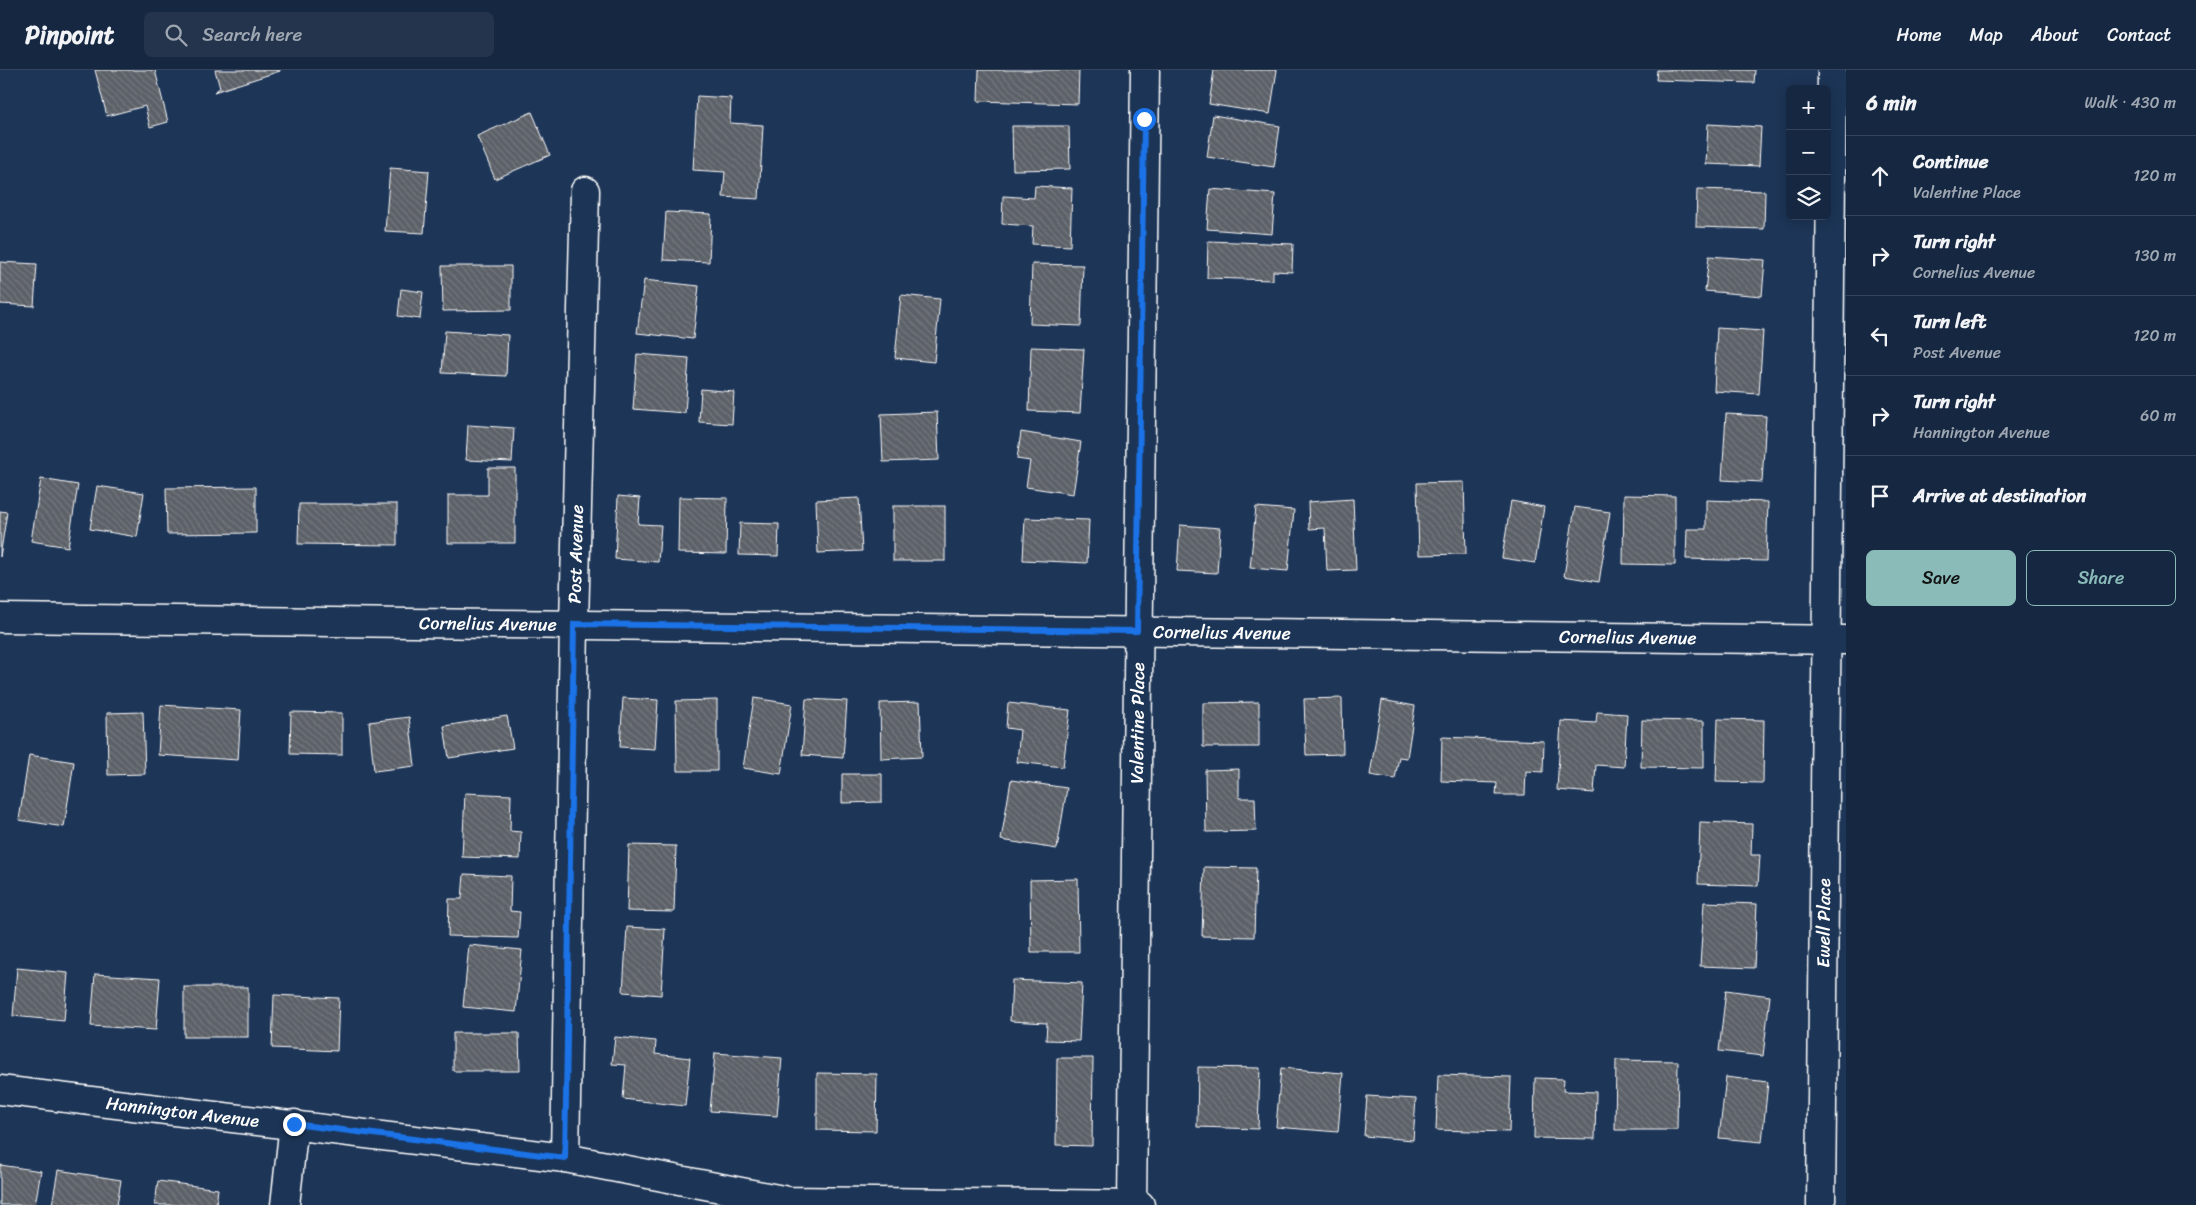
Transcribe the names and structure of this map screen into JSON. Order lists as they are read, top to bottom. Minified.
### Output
{"streets":{"street":["Post Avenue","Cornelius Avenue","Valentine Place","Ewell Place","Hannington Avenue"]},"crossings":[["Post Avenue","Cornelius Avenue"],["Post Avenue","Hannington Avenue"],["Cornelius Avenue","Valentine Place"],["Cornelius Avenue","Ewell Place"],["Valentine Place","Hannington Avenue"]],"page":{"header":"Pinpoint","search":"Search here","nav":["Home","Map","About","Contact"],"heading":["6 min","Walk · 430 m"],"map_buttons":["+","−"],"list":[["Continue","Valentine Place","120 m"],["Turn right","Cornelius Avenue","130 m"],["Turn left","Post Avenue","120 m"],["Turn right","Hannington Avenue","60 m"],"Arrive at destination"],"buttons":["Save","Share"]}}
